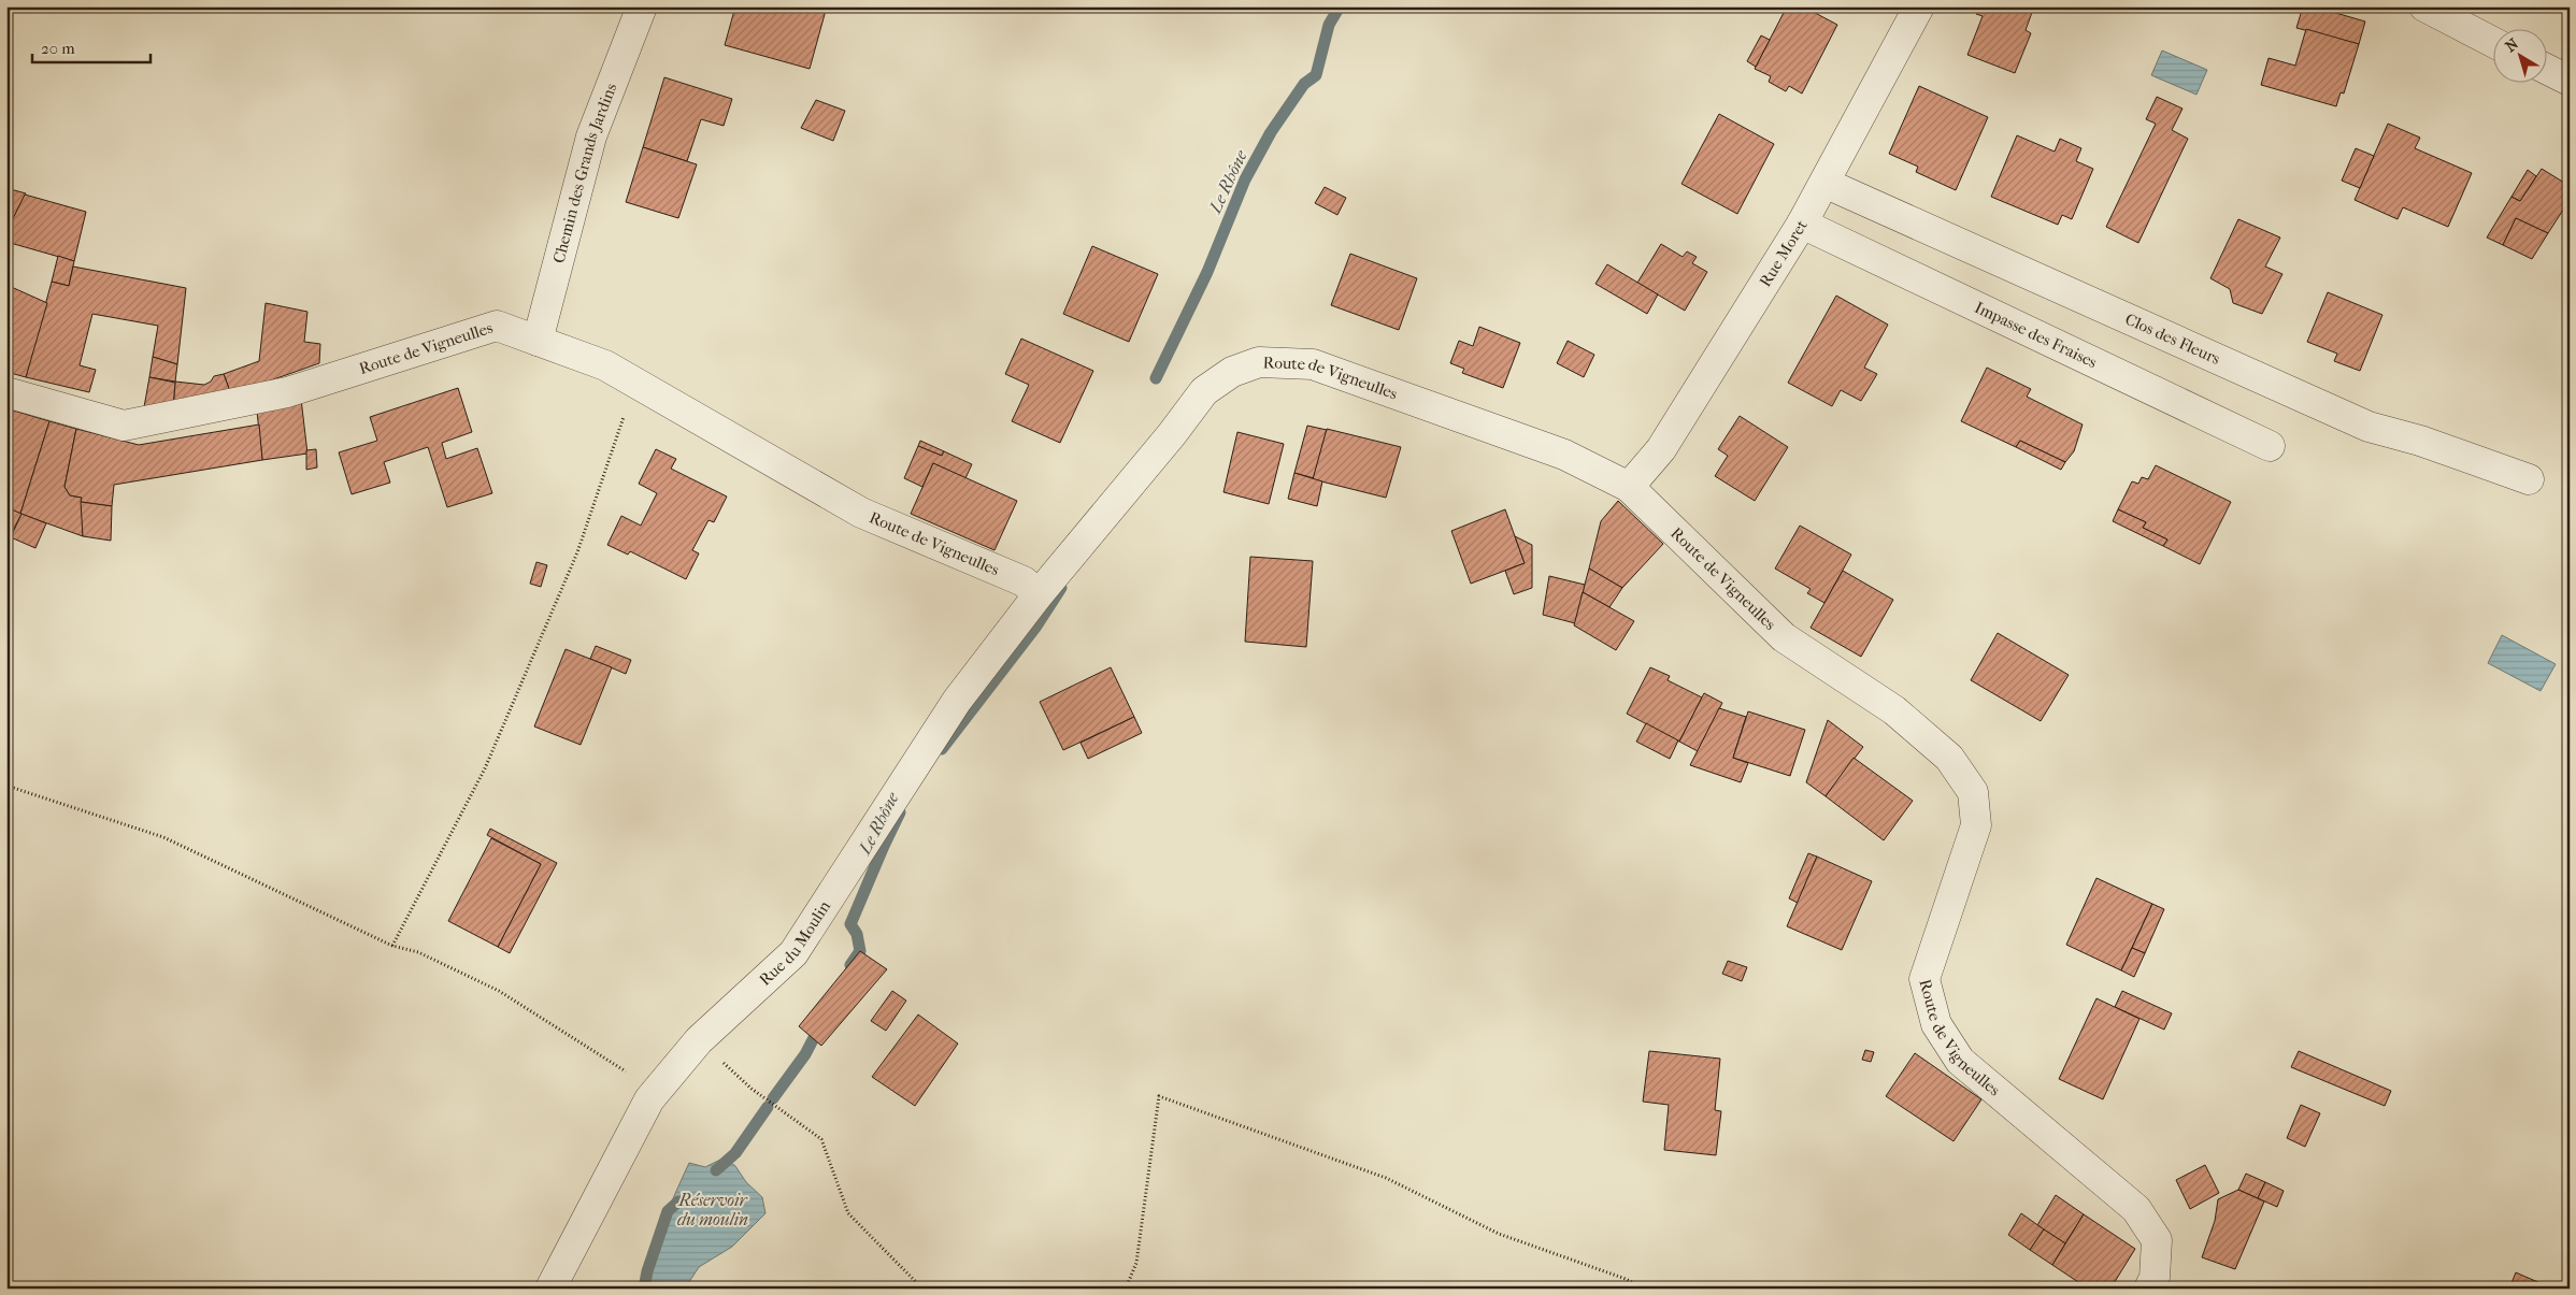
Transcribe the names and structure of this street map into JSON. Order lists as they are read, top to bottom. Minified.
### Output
{"streets":{"street":["Chemin des Grands Jardins","Rue Moret","Impasse des Fraises","Clos des Fleurs","Route de Vigneulles","Rue du Moulin"]},"crossings":[["Chemin des Grands Jardins","Route de Vigneulles"],["Rue Moret","Impasse des Fraises"],["Rue Moret","Clos des Fleurs"],["Rue Moret","Route de Vigneulles"],["Route de Vigneulles","Rue du Moulin"]],"water":["Le Rhône","Réservoir du moulin"],"scale_bar":"20 m","north":"top left"}
